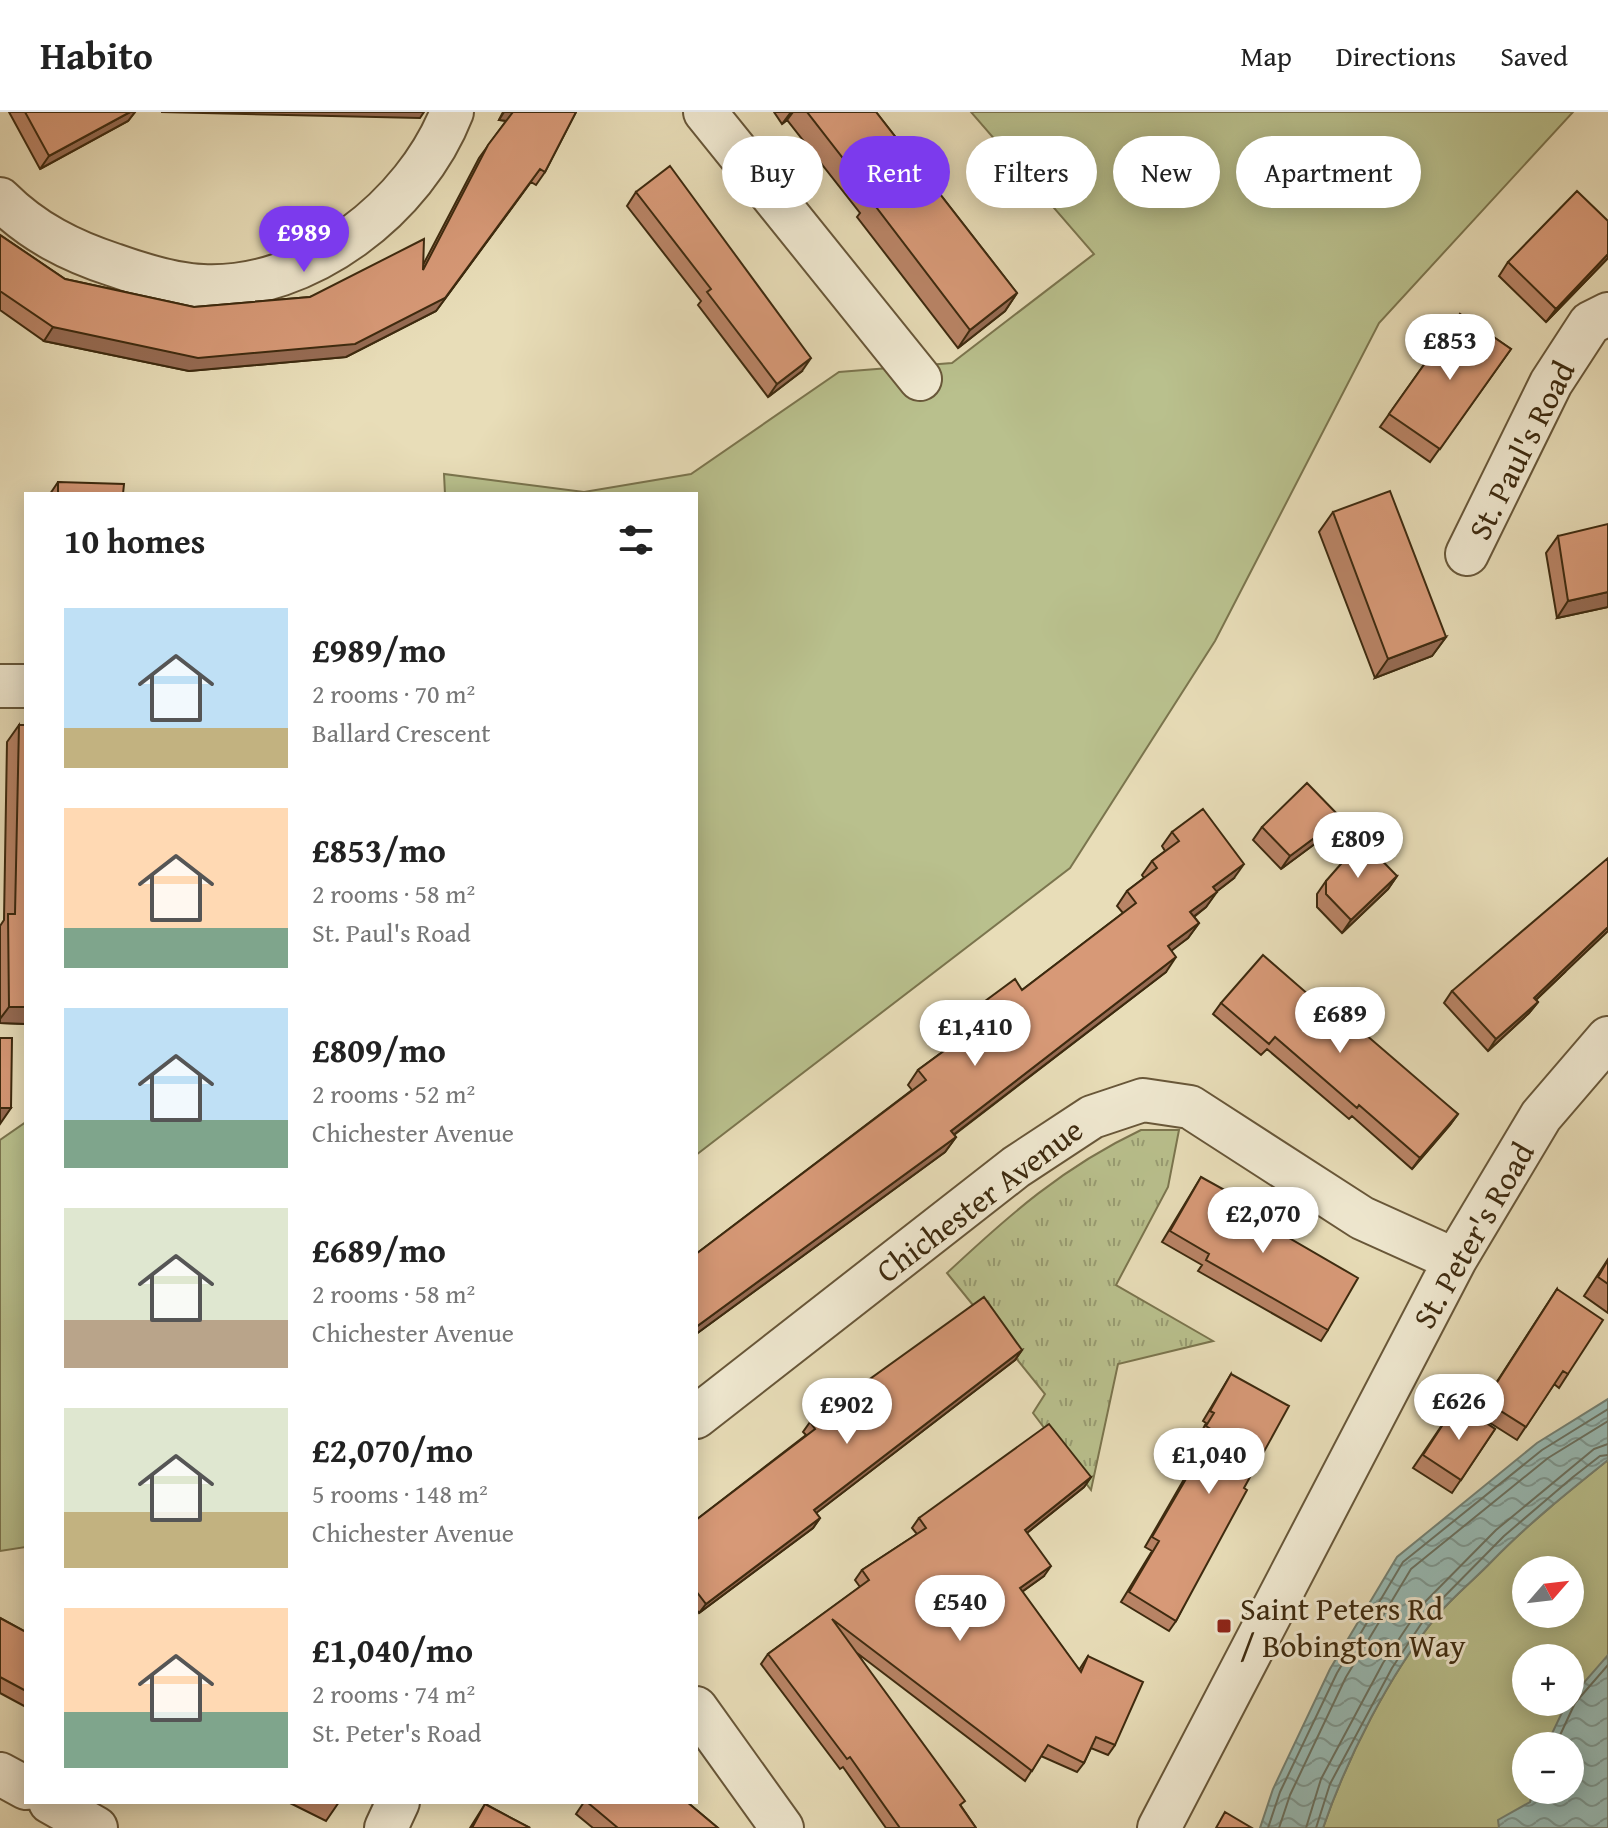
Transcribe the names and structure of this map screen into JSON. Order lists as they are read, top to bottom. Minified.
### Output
{"streets":{"street":["St. Paul's Road","Chichester Avenue","St. Peter's Road"]},"crossings":[["Chichester Avenue","St. Peter's Road"]],"places":{"transit":["Saint Peters Rd / Bobington Way"]},"north":"top right","page":{"header":"Habito","nav":["Map","Directions","Saved"],"chip":["Buy","Rent","Filters","New","Apartment"],"price":["£989","£853","£809","£689","£1,410","£2,070","£626","£902","£1,040","£540"],"heading":"10 homes","list":[{"name":"£989/mo","note":"2 rooms · 70 m² · Ballard Crescent"},{"name":"£853/mo","note":"2 rooms · 58 m² · St. Paul's Road"},{"name":"£809/mo","note":"2 rooms · 52 m² · Chichester Avenue"},{"name":"£689/mo","note":"2 rooms · 58 m² · Chichester Avenue"},{"name":"£2,070/mo","note":"5 rooms · 148 m² · Chichester Avenue"},{"name":"£1,040/mo","note":"2 rooms · 74 m² · St. Peter's Road"}],"map_buttons":["+","−"]}}
